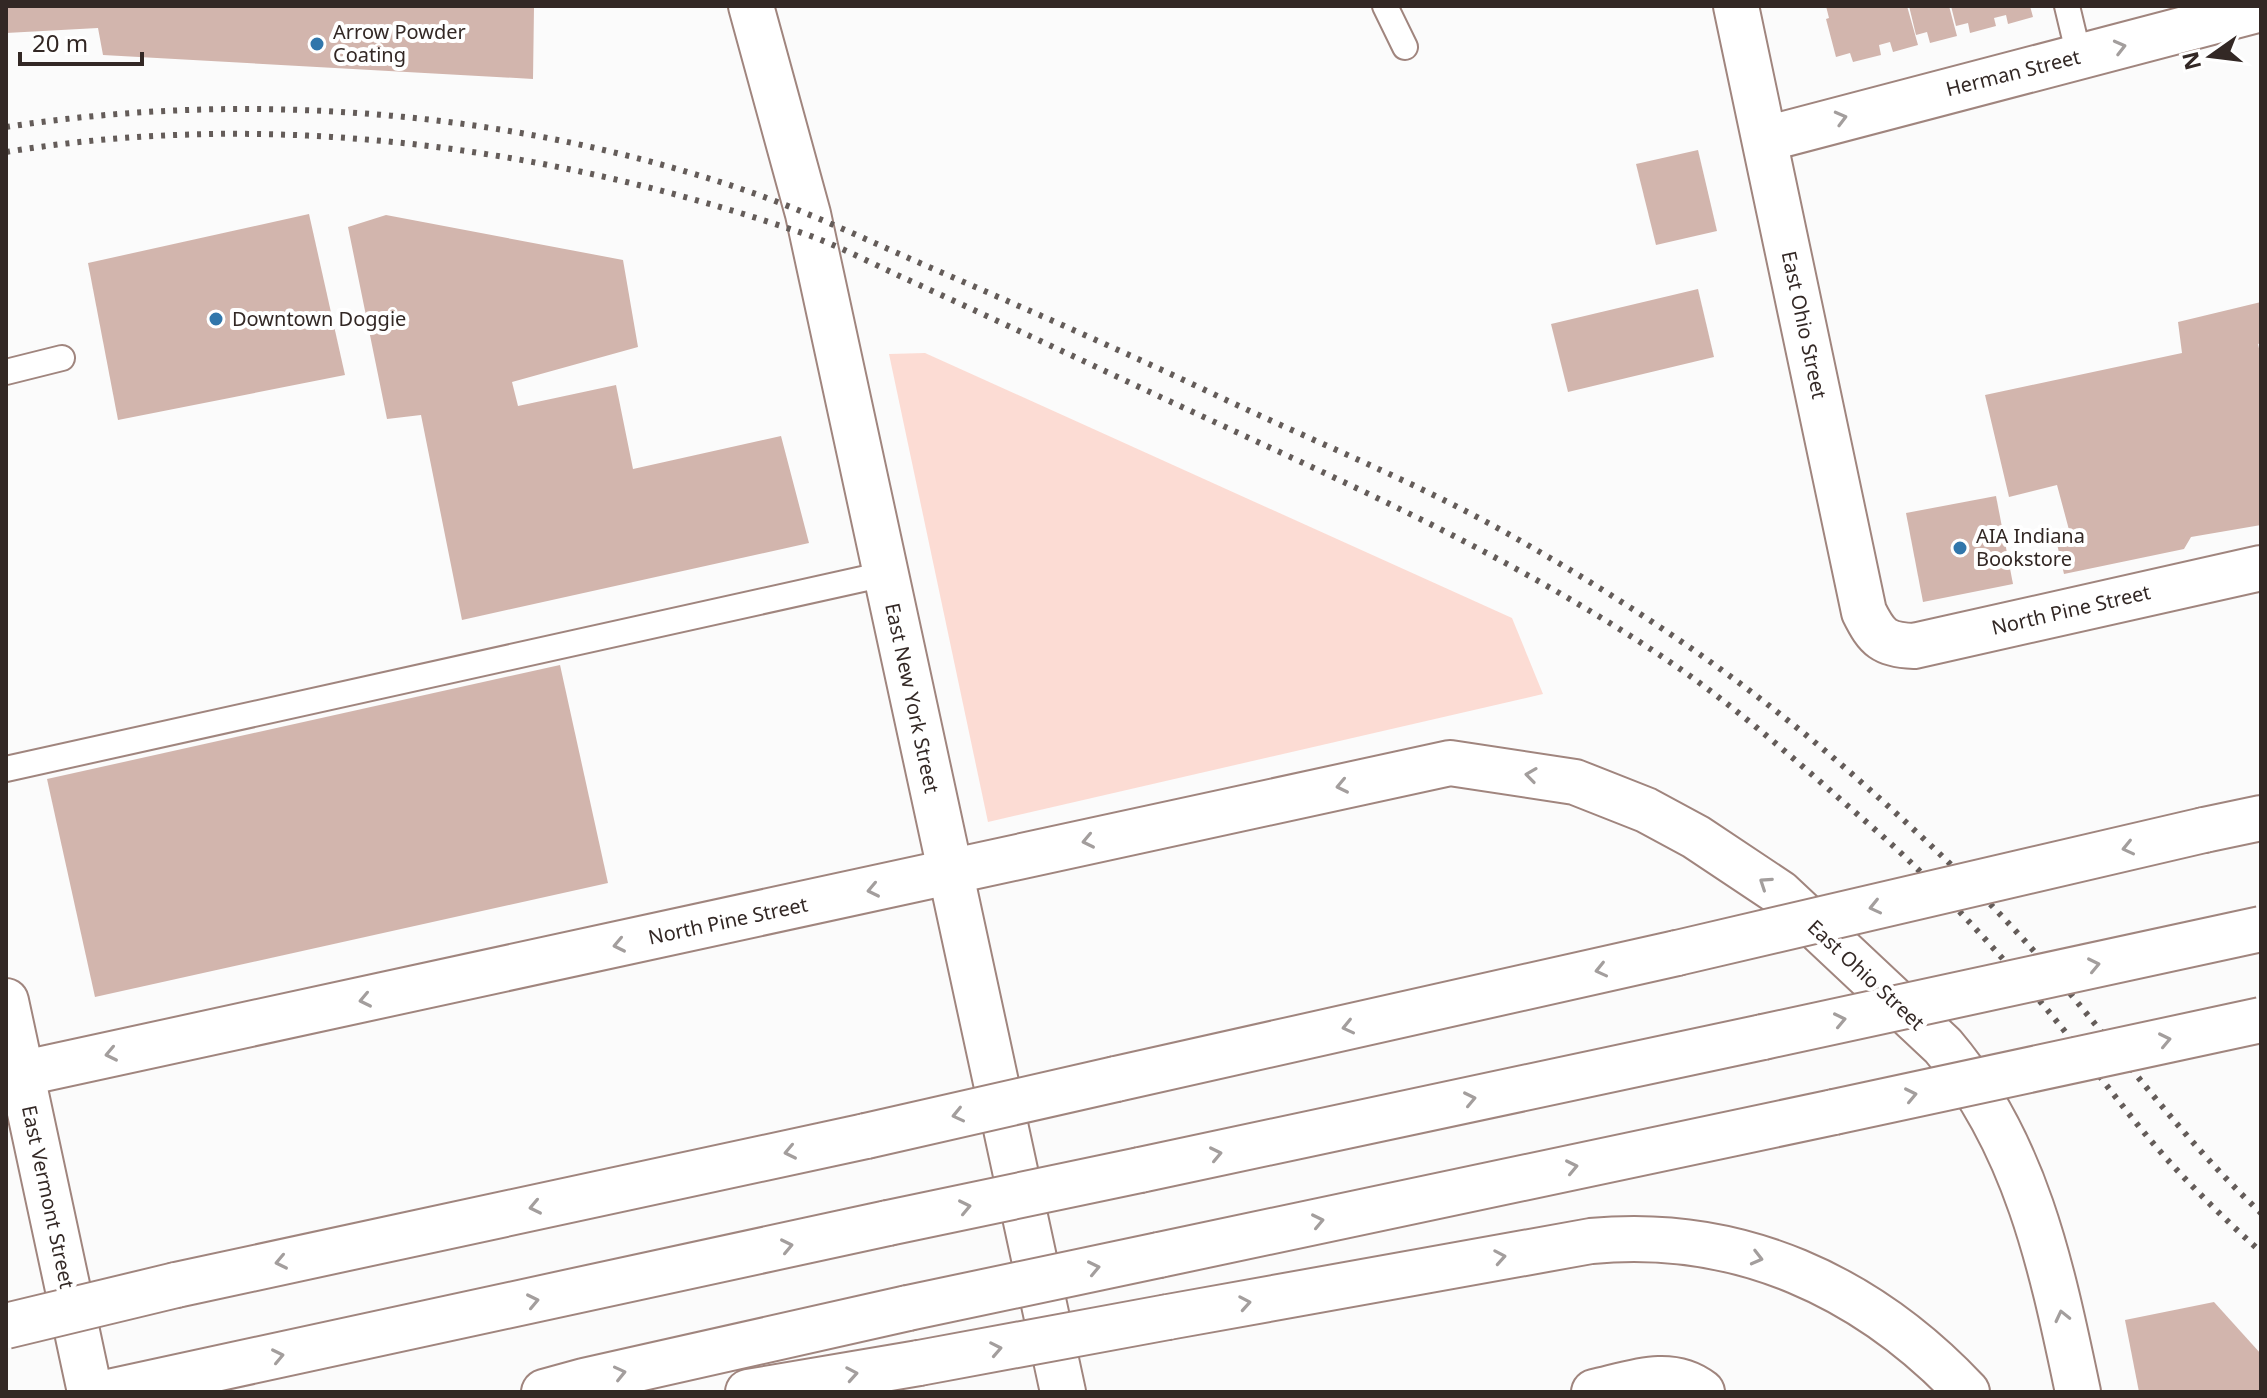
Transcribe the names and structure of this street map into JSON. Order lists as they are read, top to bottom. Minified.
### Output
{"streets":{"main road":["Herman Street","East Ohio Street","North Pine Street","East New York Street","East Vermont Street"]},"crossings":[["Herman Street","East Ohio Street"],["East Ohio Street","North Pine Street"],["North Pine Street","East New York Street"],["North Pine Street","East Vermont Street"]],"one_way":["Herman Street","East Ohio Street"],"places":["Arrow Powder Coating","Downtown Doggie","AIA Indiana Bookstore"],"scale_bar":"20 m","north":"left"}
